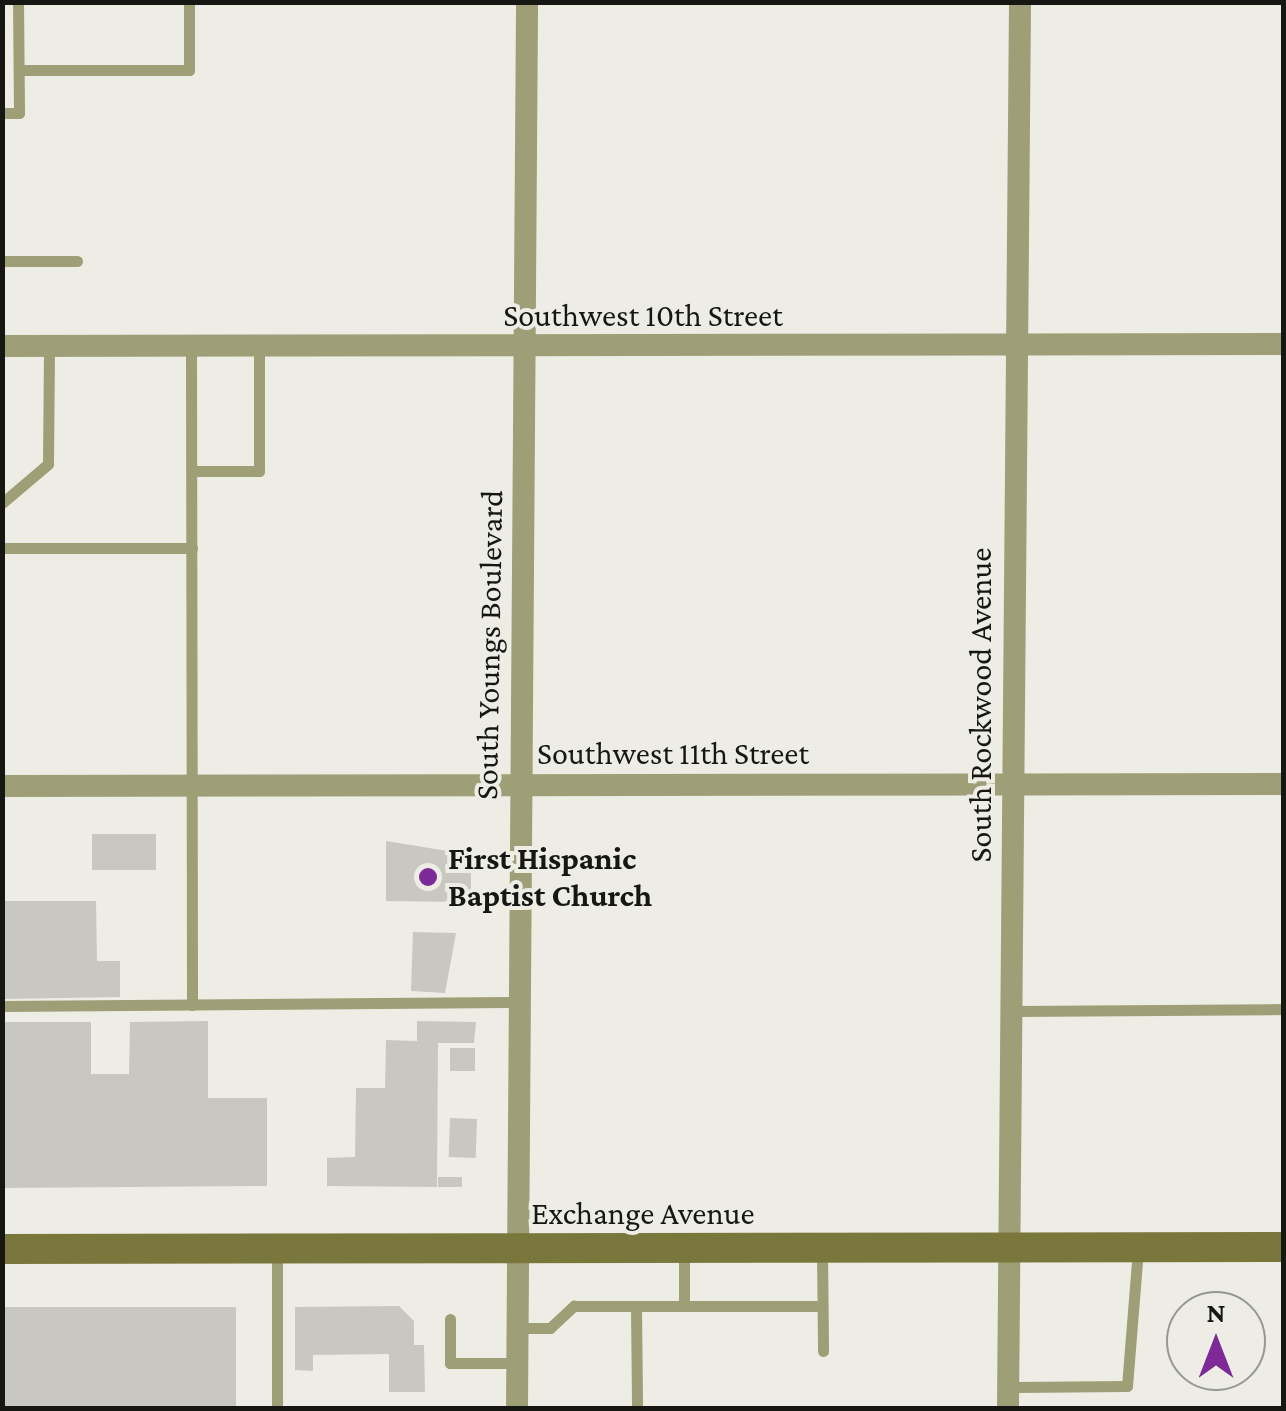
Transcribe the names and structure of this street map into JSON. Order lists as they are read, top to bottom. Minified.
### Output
{"streets":{"main road":["Exchange Avenue"],"street":["Southwest 10th Street","South Youngs Boulevard","South Rockwood Avenue","Southwest 11th Street"]},"crossings":[["Southwest 10th Street","South Youngs Boulevard"],["Southwest 10th Street","South Rockwood Avenue"],["South Youngs Boulevard","Southwest 11th Street"],["South Youngs Boulevard","Exchange Avenue"],["South Rockwood Avenue","Southwest 11th Street"],["South Rockwood Avenue","Exchange Avenue"]],"places":["First Hispanic Baptist Church"],"north":"top"}
